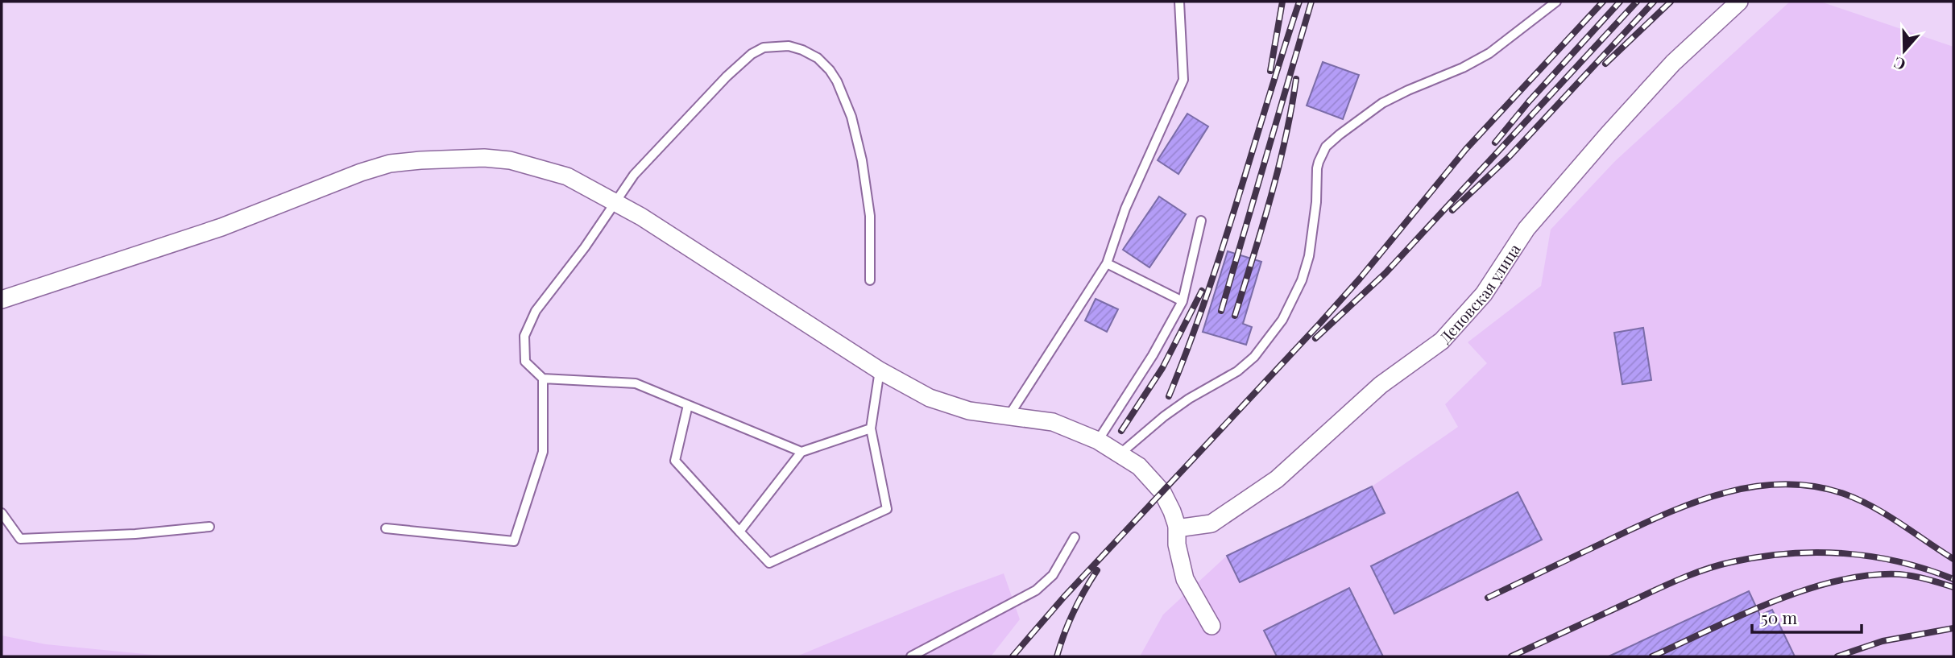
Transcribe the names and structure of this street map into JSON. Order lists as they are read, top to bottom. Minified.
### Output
{"streets":{"street":["Деповская улица"]},"scale_bar":"50 m","north":"bottom"}
